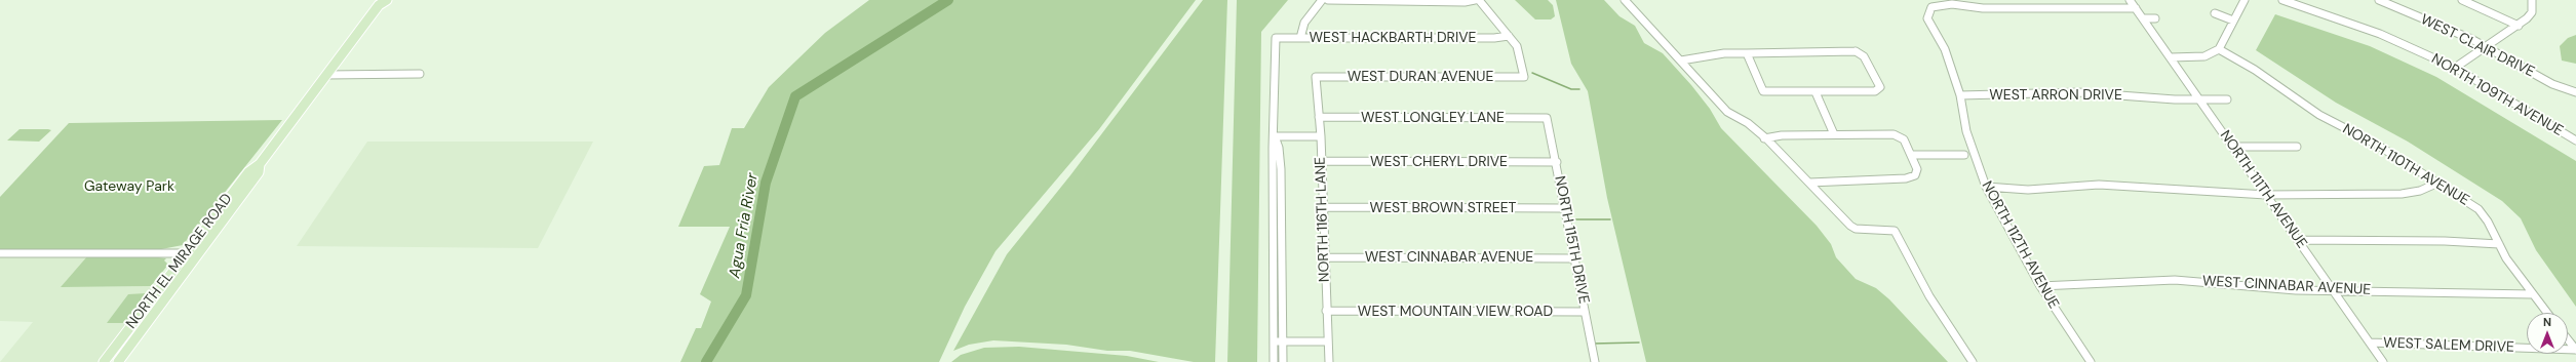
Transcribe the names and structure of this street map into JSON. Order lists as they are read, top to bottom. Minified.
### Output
{"streets":{"main road":["NORTH EL MIRAGE ROAD"],"street":["WEST HACKBARTH DRIVE","WEST CLAIR DRIVE","WEST DURAN AVENUE","WEST ARRON DRIVE","NORTH 109TH AVENUE","WEST LONGLEY LANE","WEST CHERYL DRIVE","NORTH 110TH AVENUE","NORTH 111TH AVENUE","WEST BROWN STREET","NORTH 116TH LANE","NORTH 115TH DRIVE","NORTH 112TH AVENUE","WEST CINNABAR AVENUE","WEST MOUNTAIN VIEW ROAD","WEST SALEM DRIVE"]},"crossings":[["WEST DURAN AVENUE","NORTH 116TH LANE"],["WEST ARRON DRIVE","NORTH 111TH AVENUE"],["WEST ARRON DRIVE","NORTH 112TH AVENUE"],["WEST LONGLEY LANE","NORTH 116TH LANE"],["WEST LONGLEY LANE","NORTH 115TH DRIVE"],["WEST CHERYL DRIVE","NORTH 116TH LANE"],["WEST CHERYL DRIVE","NORTH 115TH DRIVE"],["NORTH 110TH AVENUE","WEST CINNABAR AVENUE"],["NORTH 111TH AVENUE","NORTH 112TH AVENUE"],["NORTH 111TH AVENUE","WEST CINNABAR AVENUE"],["NORTH 111TH AVENUE","WEST SALEM DRIVE"],["WEST BROWN STREET","NORTH 116TH LANE"],["WEST BROWN STREET","NORTH 115TH DRIVE"],["NORTH 116TH LANE","WEST CINNABAR AVENUE"],["NORTH 116TH LANE","WEST MOUNTAIN VIEW ROAD"],["NORTH 115TH DRIVE","WEST CINNABAR AVENUE"],["NORTH 115TH DRIVE","WEST MOUNTAIN VIEW ROAD"],["NORTH 112TH AVENUE","WEST CINNABAR AVENUE"]],"water":["Agua Fria River"],"parks":["Gateway Park"],"north":"top"}
